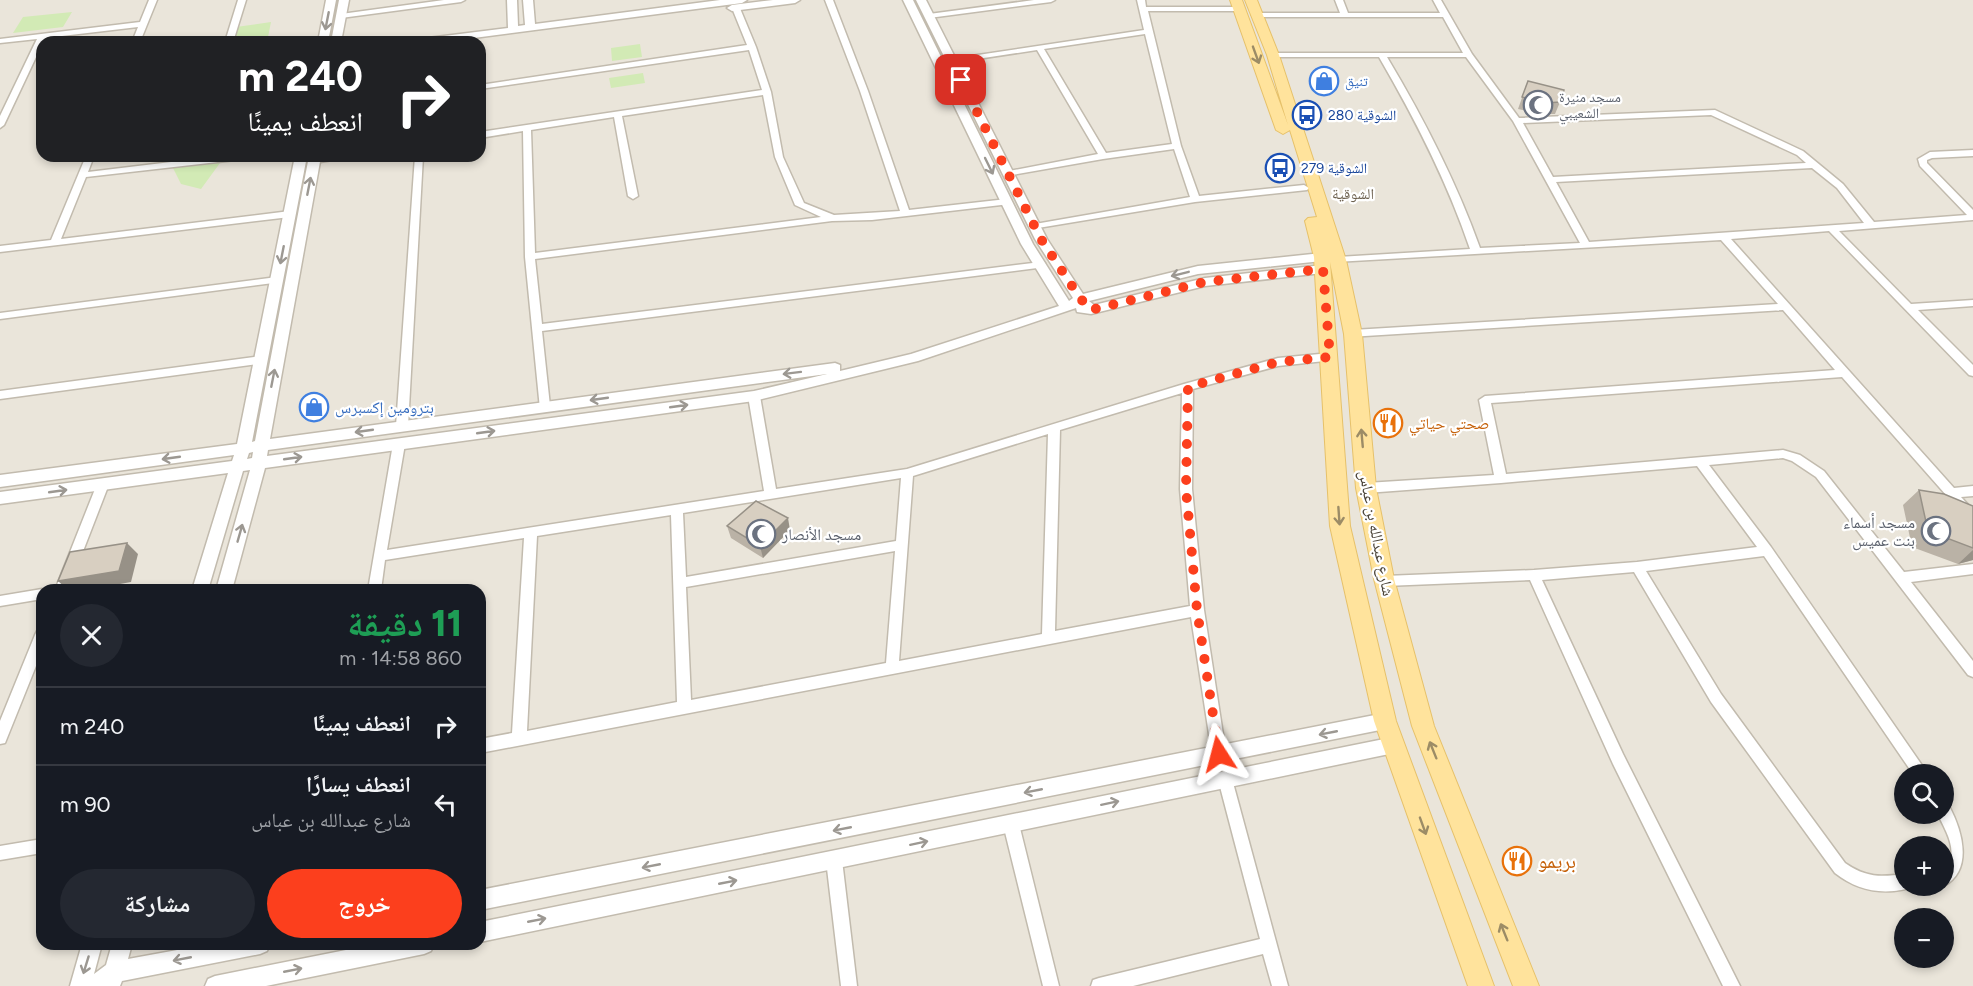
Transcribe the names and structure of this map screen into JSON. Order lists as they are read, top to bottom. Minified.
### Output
{"streets":{"main road":["شارع عبدالله بن عباس"]},"districts":["الشوقية"],"places":{"shop":["تنيق","بترومين إكسبرس"],"mosque":["مسجد منيرة الشعيبي","مسجد أسماء بنت عميس","مسجد الأنصار"],"bus stop":["الشوقية 280","الشوقية 279"],"restaurant":["صحتي حياتي","بريمو"]},"page":{"turn":["240 m","انعطف يمينًا"],"heading":["11 دقيقة","860 m · 14:58"],"list":[{"name":"انعطف يمينًا","value":"240 m"},{"name":"انعطف يسارًا","note":"شارع عبدالله بن عباس","value":"90 m"}],"map_buttons":["+","−"],"buttons":["خروج","مشاركة"]}}
